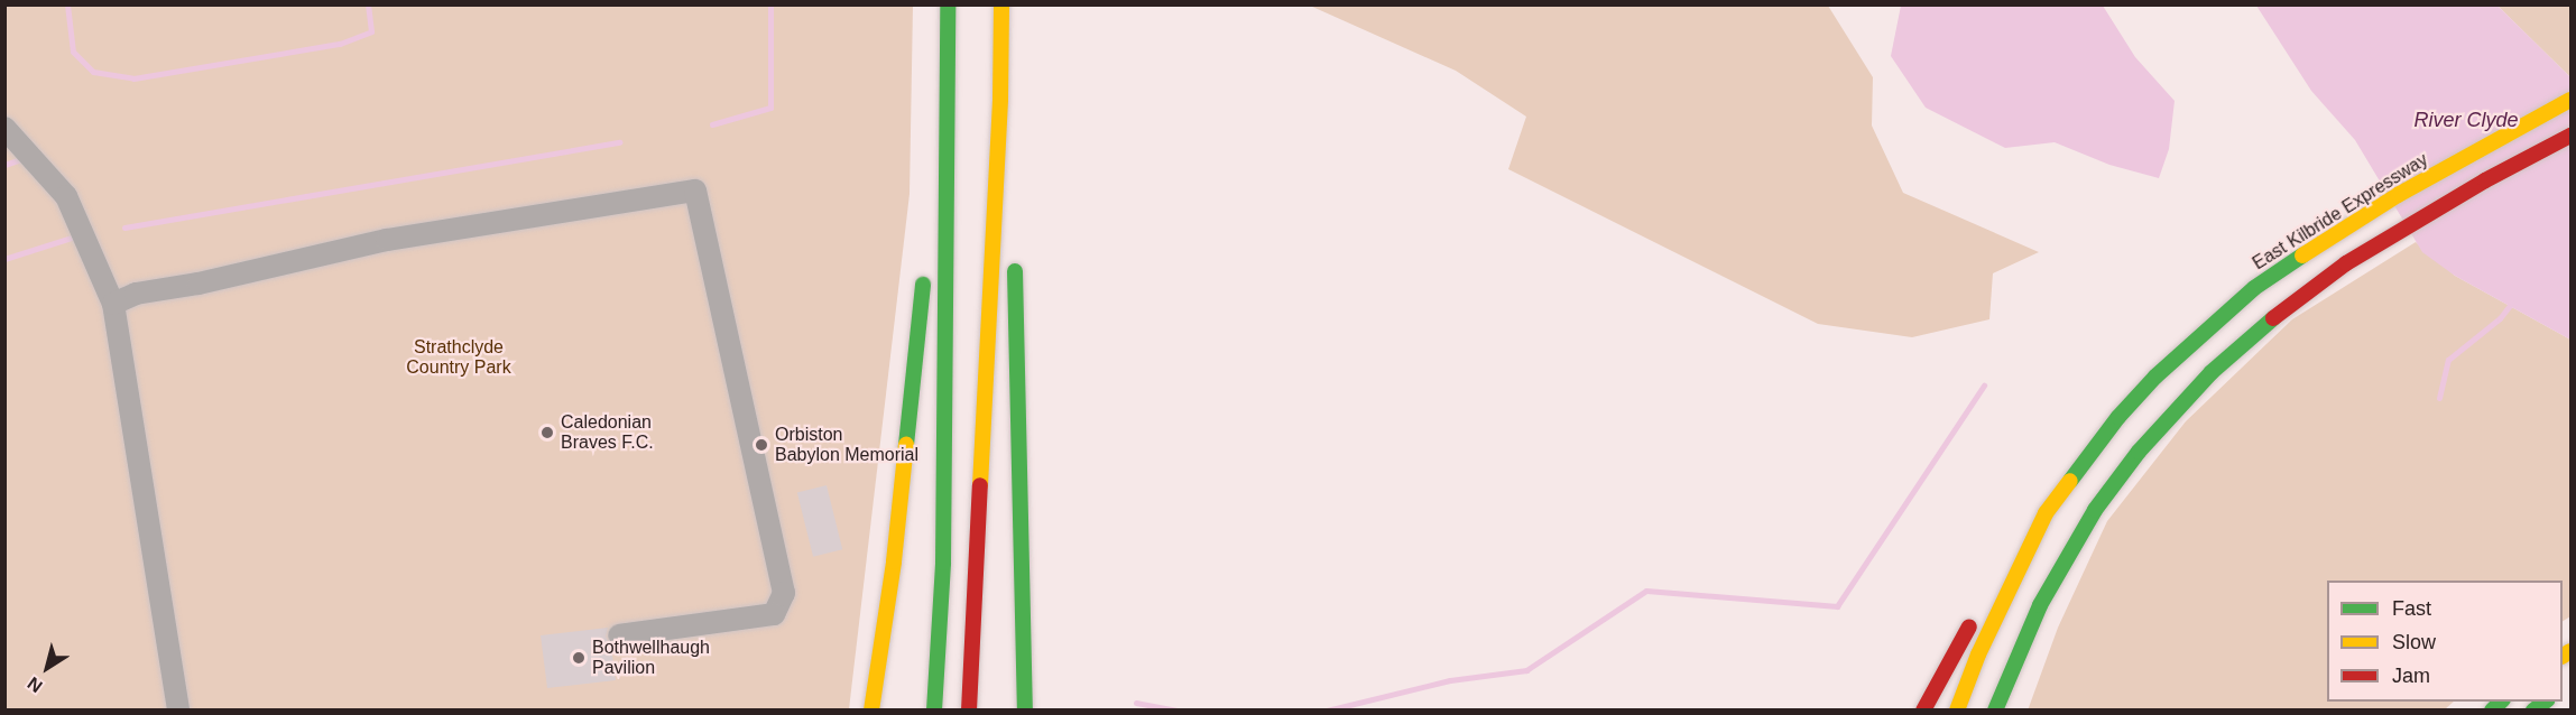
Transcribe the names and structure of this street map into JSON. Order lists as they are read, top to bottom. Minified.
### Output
{"streets":{"highway":["East Kilbride Expressway"]},"water":["River Clyde"],"parks":["Strathclyde Country Park"],"places":["Caledonian Braves F.C.","Orbiston Babylon Memorial","Bothwellhaugh Pavilion"],"legend":["Fast","Slow","Jam"],"north":"bottom left"}
